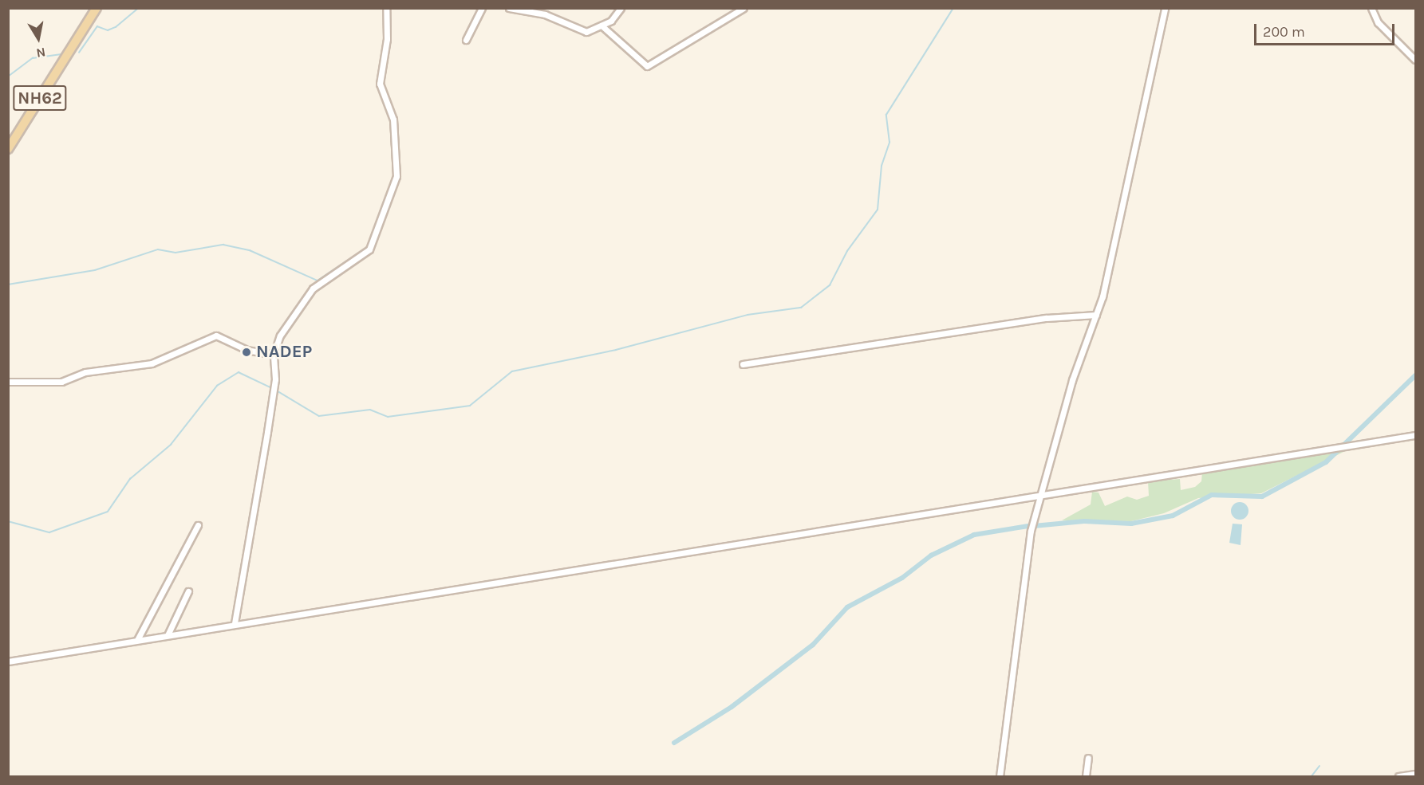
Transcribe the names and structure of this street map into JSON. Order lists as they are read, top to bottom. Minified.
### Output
{"streets":{"main road":["NH62"]},"places":["NADEP"],"scale_bar":"200 m","north":"bottom"}
